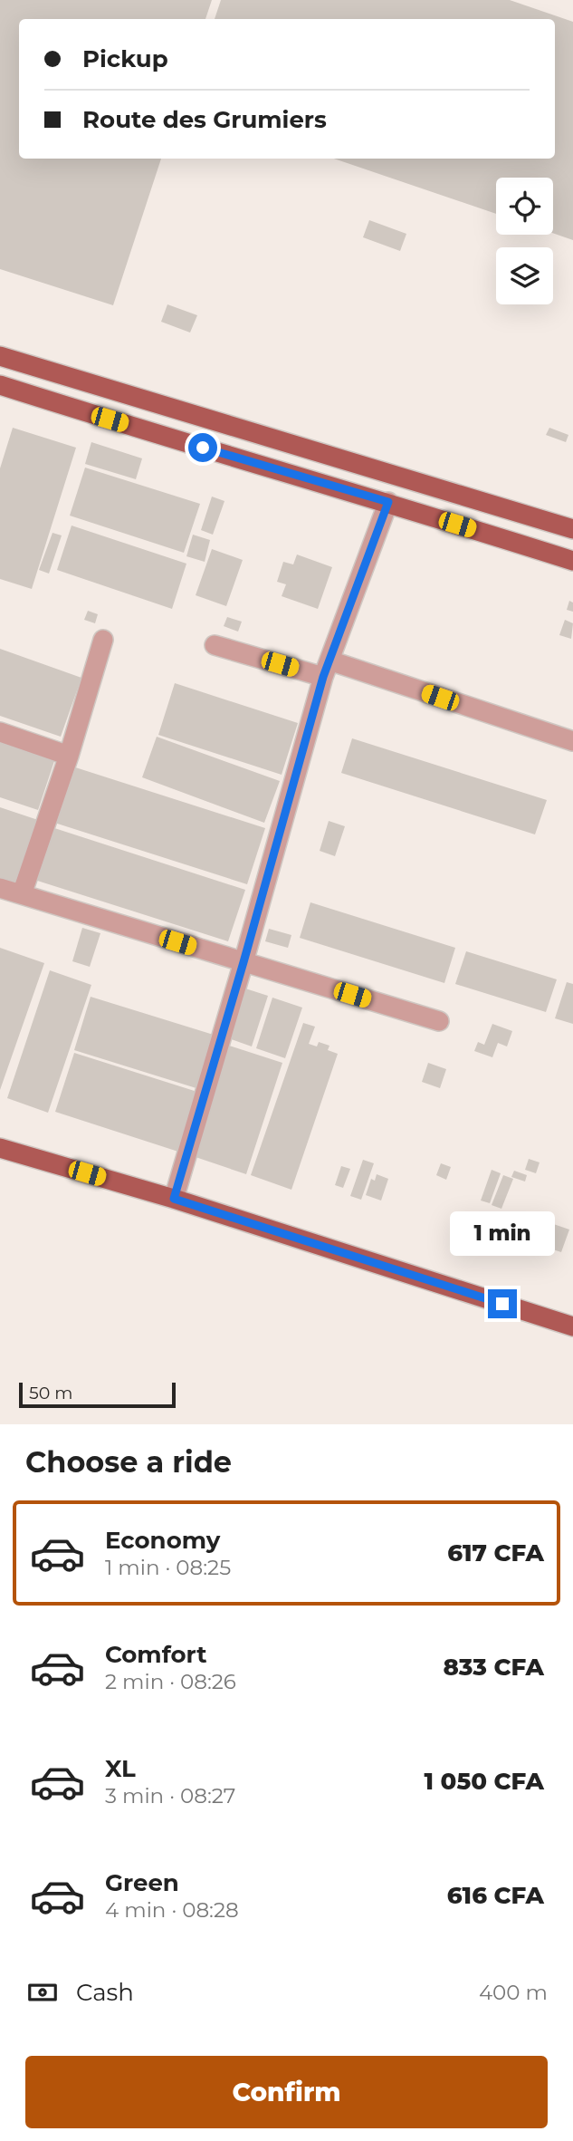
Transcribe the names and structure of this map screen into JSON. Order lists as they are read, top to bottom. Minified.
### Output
{"scale_bar":"50 m","page":{"banner":["Pickup","Route des Grumiers"],"bubble":"1 min","scale":"50 m","heading":"Choose a ride","list":[{"name":"Economy","note":"1 min · 08:25","value":"617 CFA"},{"name":"Comfort","note":"2 min · 08:26","value":"833 CFA"},{"name":"XL","note":"3 min · 08:27","value":"1 050 CFA"},{"name":"Green","note":"4 min · 08:28","value":"616 CFA"}],"pay":["Cash","400 m"],"buttons":"Confirm"}}
